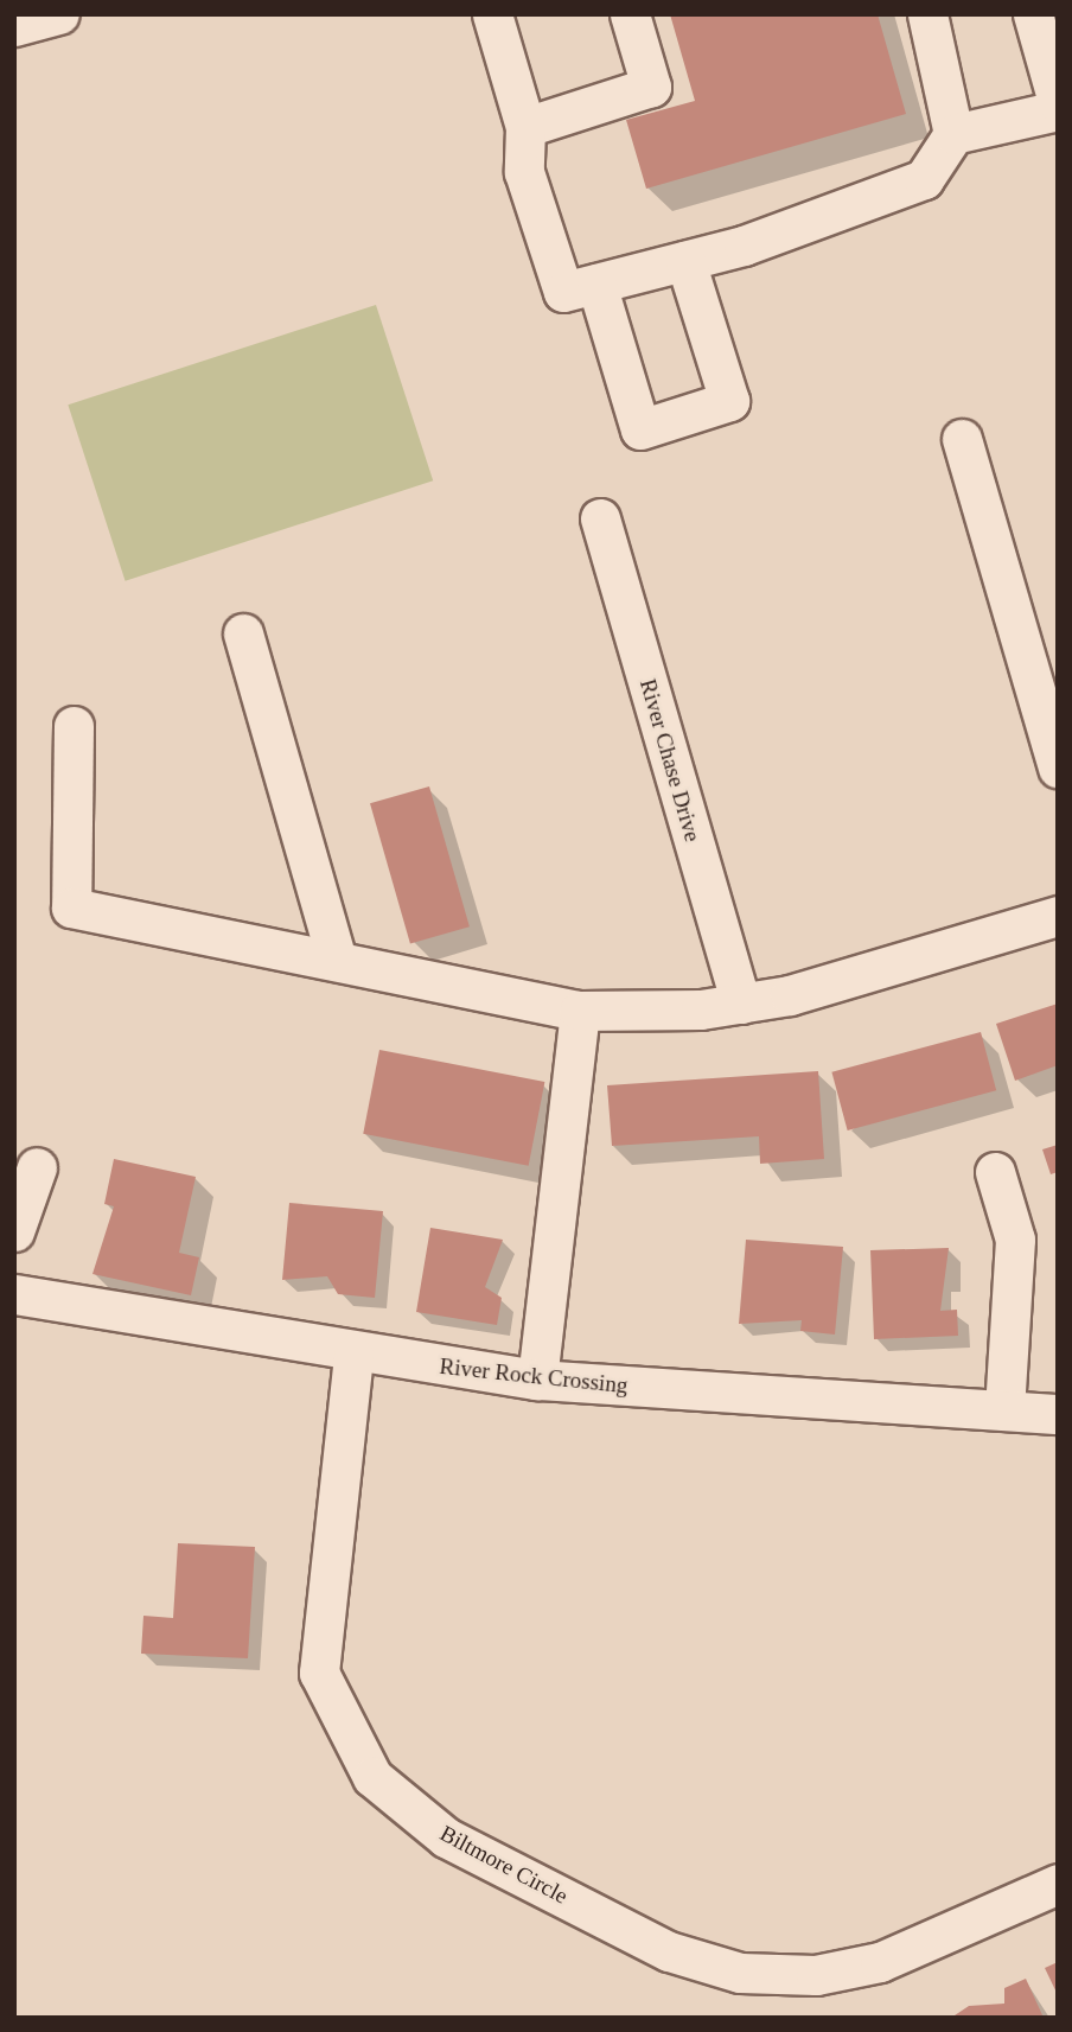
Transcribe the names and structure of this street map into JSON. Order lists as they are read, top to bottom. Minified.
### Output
{"streets":{"street":["River Chase Drive","River Rock Crossing","Biltmore Circle"]},"crossings":[["River Rock Crossing","Biltmore Circle"]]}
